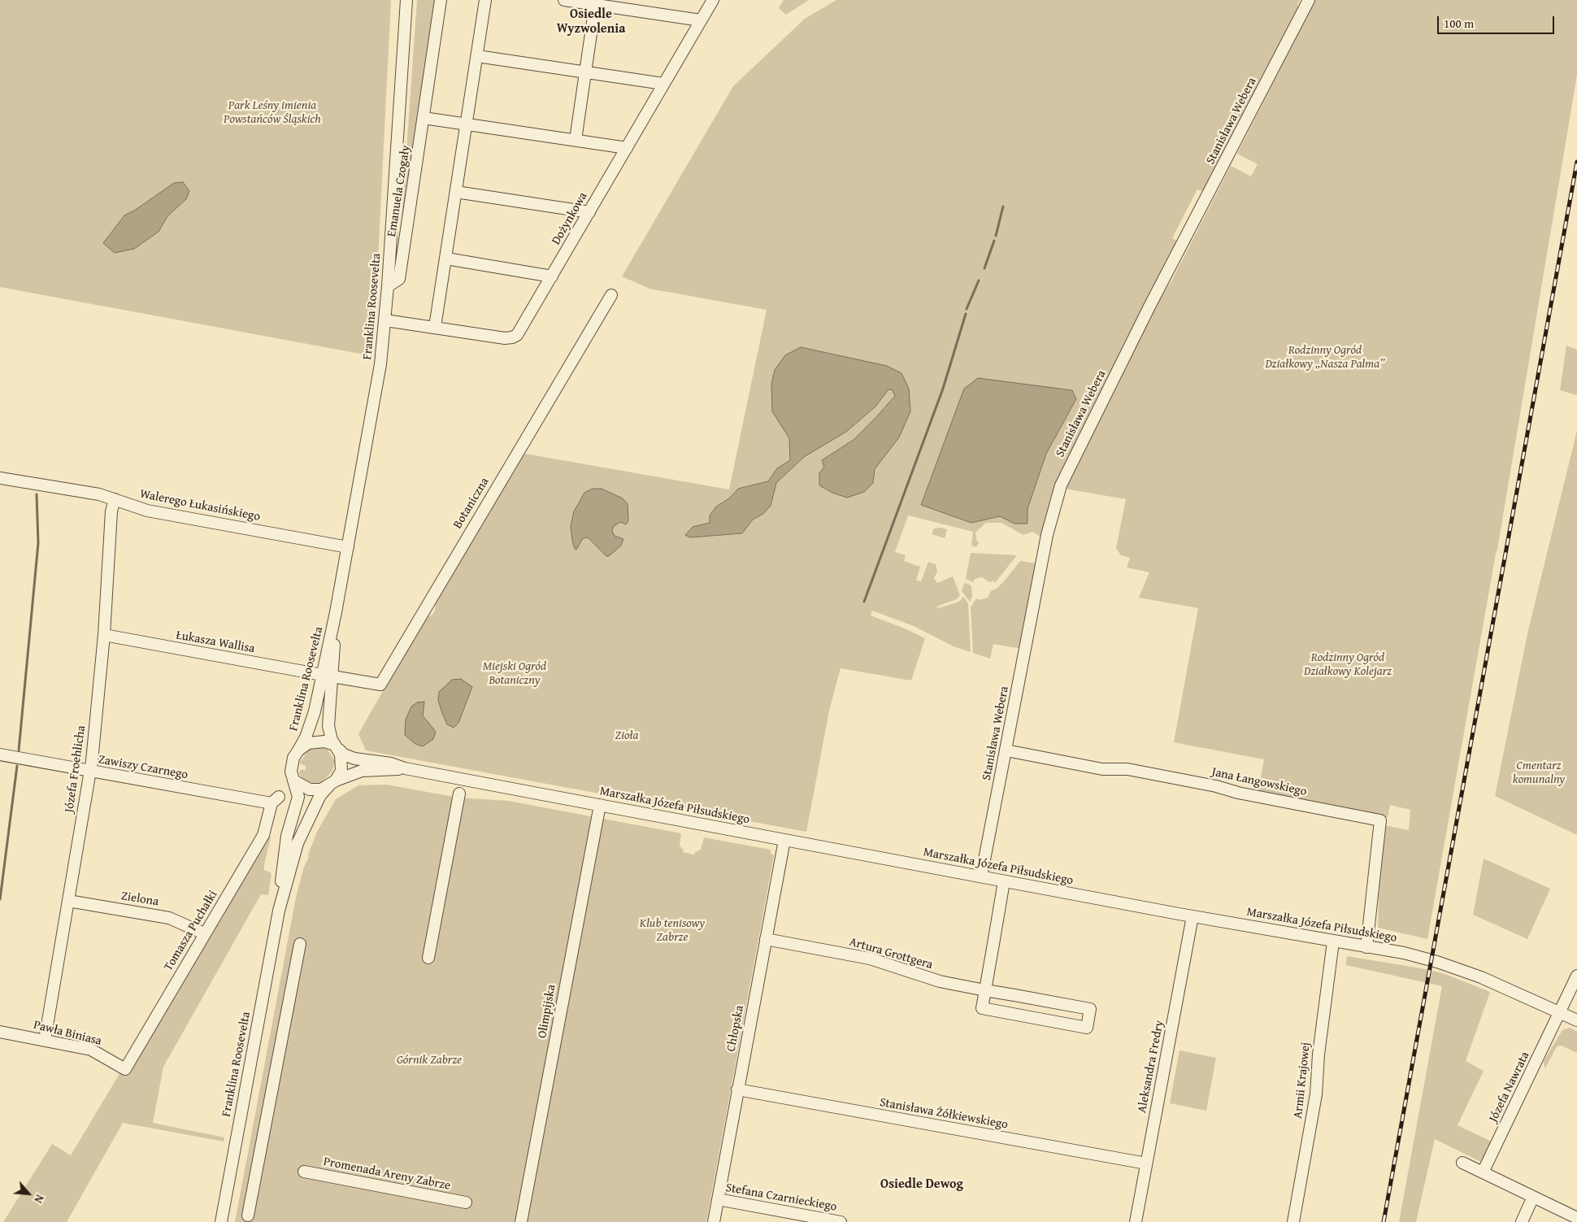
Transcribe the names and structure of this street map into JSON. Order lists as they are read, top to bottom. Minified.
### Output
{"streets":{"street":["Stanisława Webera","Emanuela Czogały","Dożynkowa","Franklina Roosevelta","Botaniczna","Walerego Łukasińskiego","Łukasza Wallisa","Zawiszy Czarnego","Józefa Froehlicha","Jana Łangowskiego","Marszałka Józefa Piłsudskiego","Zielona","Tomasza Puchałki","Artura Grottgera","Olimpijska","Chłopska","Pawła Biniasa","Aleksandra Fredry","Armii Krajowej","Józefa Nawrata","Stanisława Żółkiewskiego","Promenada Areny Zabrze","Stefana Czarnieckiego"]},"crossings":[["Stanisława Webera","Jana Łangowskiego"],["Stanisława Webera","Marszałka Józefa Piłsudskiego"],["Emanuela Czogały","Franklina Roosevelta"],["Dożynkowa","Franklina Roosevelta"],["Franklina Roosevelta","Botaniczna"],["Franklina Roosevelta","Walerego Łukasińskiego"],["Franklina Roosevelta","Łukasza Wallisa"],["Franklina Roosevelta","Marszałka Józefa Piłsudskiego"],["Botaniczna","Łukasza Wallisa"],["Walerego Łukasińskiego","Józefa Froehlicha"],["Łukasza Wallisa","Józefa Froehlicha"],["Zawiszy Czarnego","Józefa Froehlicha"],["Zawiszy Czarnego","Tomasza Puchałki"],["Józefa Froehlicha","Zielona"],["Józefa Froehlicha","Pawła Biniasa"],["Jana Łangowskiego","Marszałka Józefa Piłsudskiego"],["Marszałka Józefa Piłsudskiego","Olimpijska"],["Marszałka Józefa Piłsudskiego","Chłopska"],["Marszałka Józefa Piłsudskiego","Aleksandra Fredry"],["Marszałka Józefa Piłsudskiego","Armii Krajowej"],["Marszałka Józefa Piłsudskiego","Józefa Nawrata"],["Zielona","Tomasza Puchałki"],["Tomasza Puchałki","Pawła Biniasa"],["Artura Grottgera","Chłopska"],["Chłopska","Stanisława Żółkiewskiego"],["Chłopska","Stefana Czarnieckiego"],["Aleksandra Fredry","Stanisława Żółkiewskiego"]],"districts":["Osiedle Wyzwolenia","Osiedle Dewog"],"parks":["Park Leśny imienia Powstańców Śląskich","Rodzinny Ogród Działkowy „Nasza Palma”","Rodzinny Ogród Działkowy Kolejarz","Miejski Ogród Botaniczny","Zioła","Cmentarz komunalny","Klub tenisowy Zabrze","Górnik Zabrze"],"scale_bar":"100 m","north":"bottom right"}
